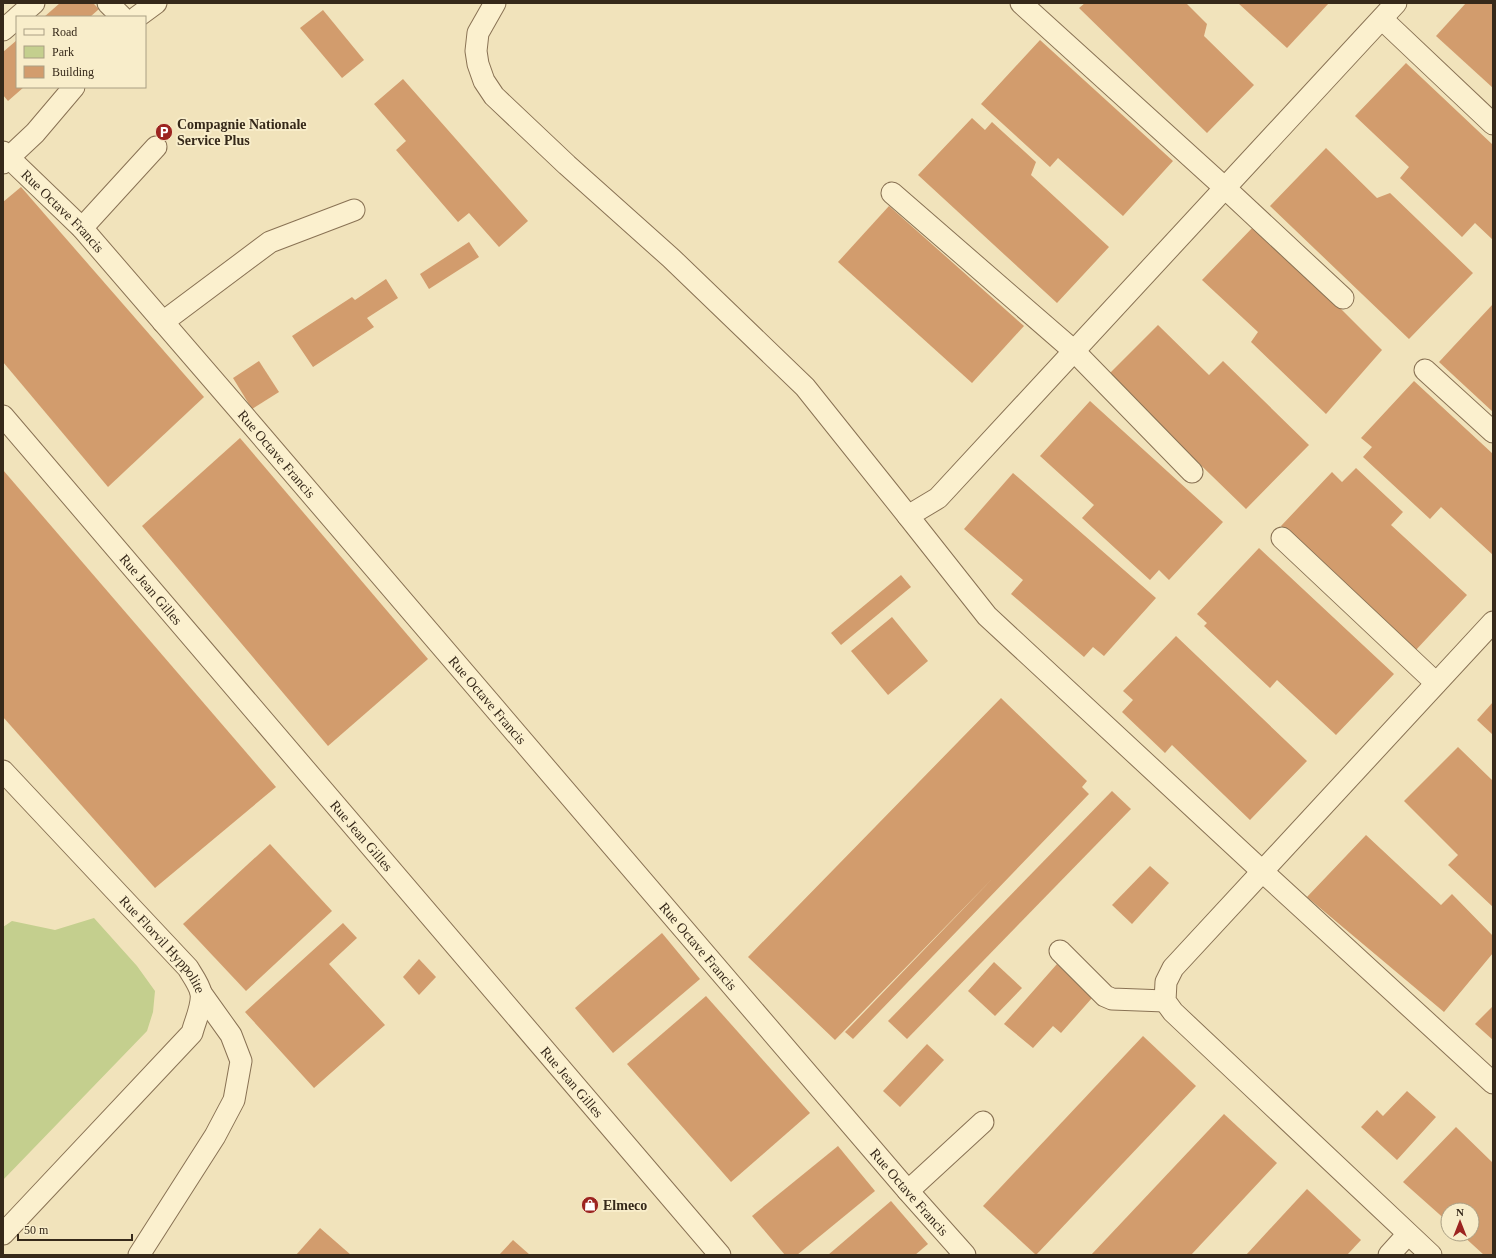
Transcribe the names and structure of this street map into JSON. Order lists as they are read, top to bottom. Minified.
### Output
{"streets":{"street":["Rue Octave Francis","Rue Jean Gilles","Rue Florvil Hyppolite"]},"places":{"parking":["Compagnie Nationale Service Plus"],"shop":["Elmeco"]},"legend":["Road","Park","Building"],"scale_bar":"50 m","north":"top"}
